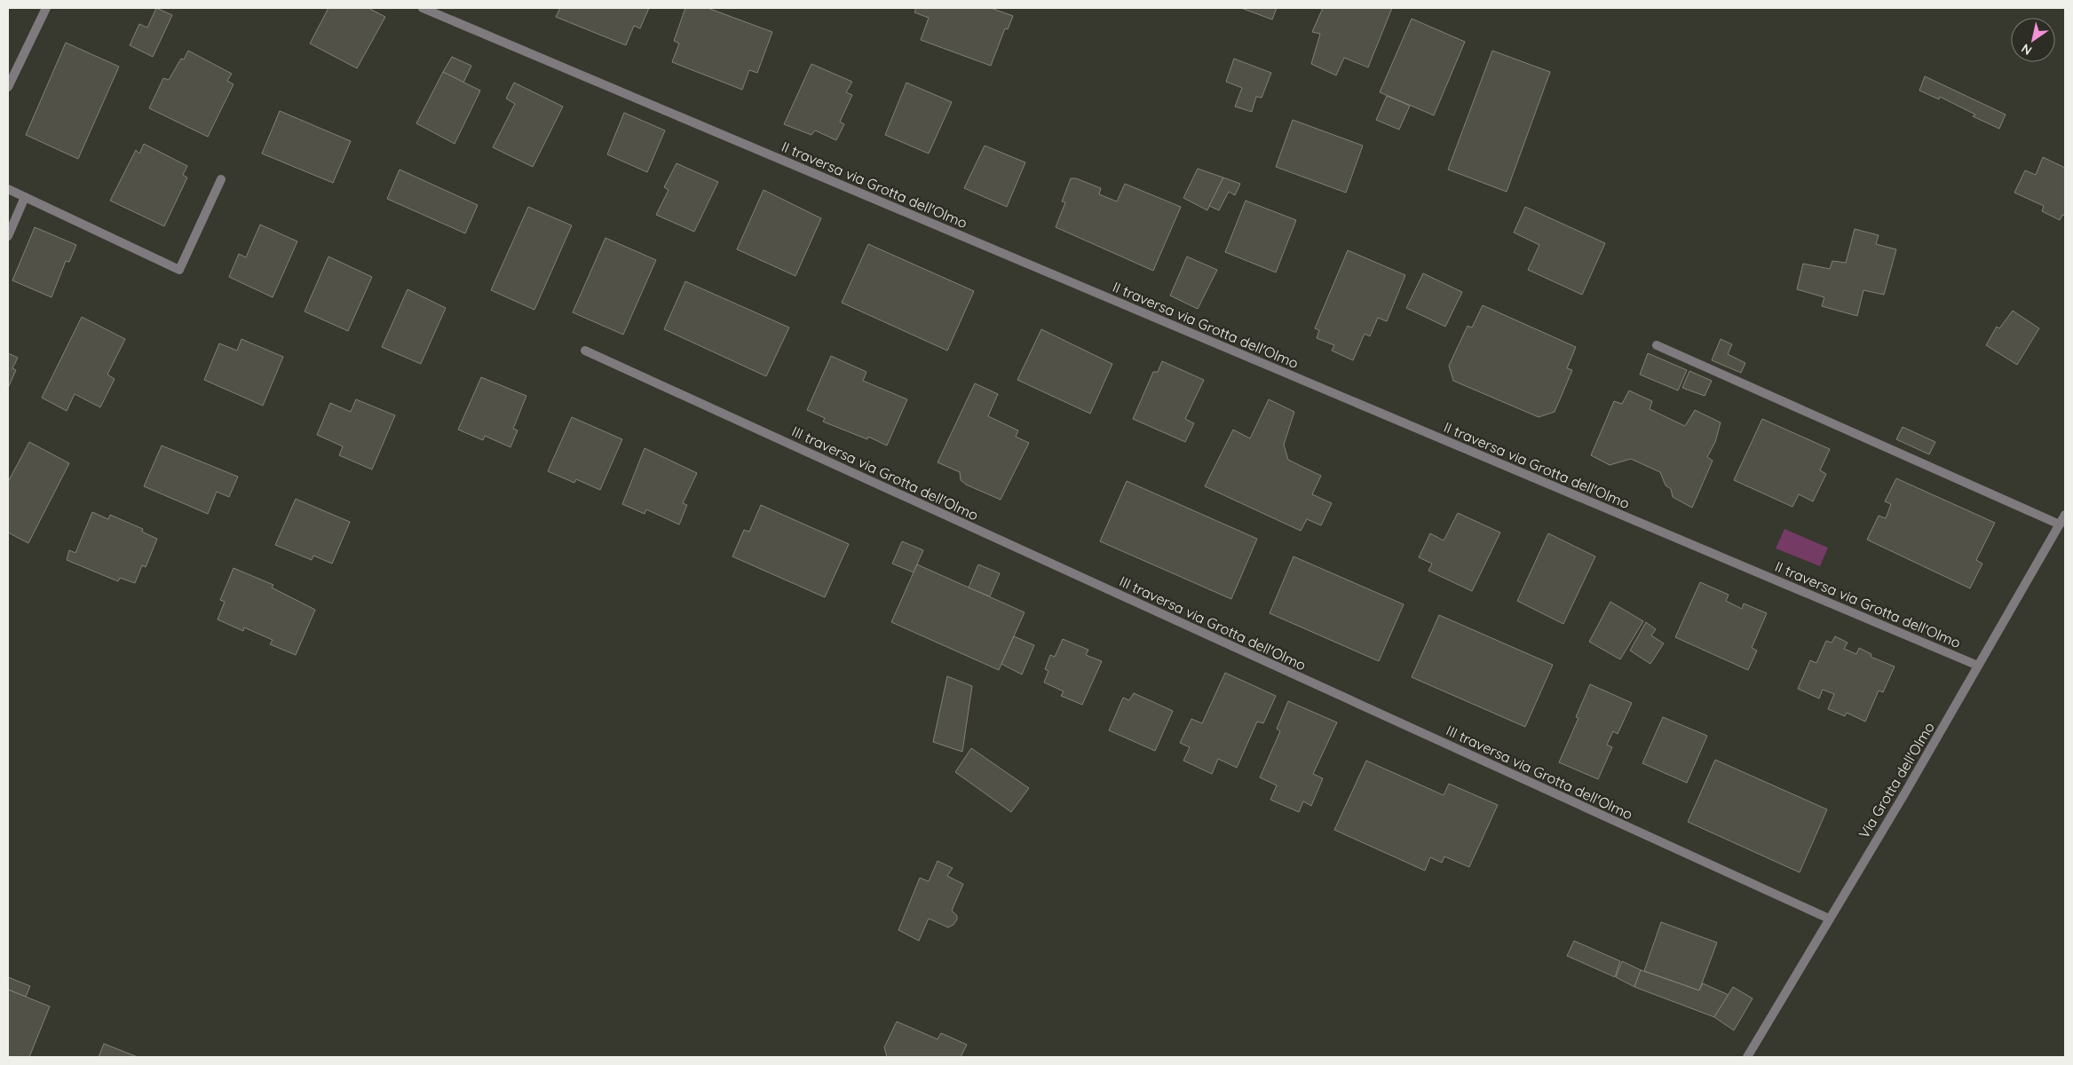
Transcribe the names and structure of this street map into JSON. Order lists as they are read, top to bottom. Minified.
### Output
{"streets":{"street":["II traversa via Grotta dell'Olmo","III traversa via Grotta dell'Olmo","Via Grotta dell'Olmo"]},"crossings":[["II traversa via Grotta dell'Olmo","Via Grotta dell'Olmo"],["III traversa via Grotta dell'Olmo","Via Grotta dell'Olmo"]],"north":"bottom left"}
